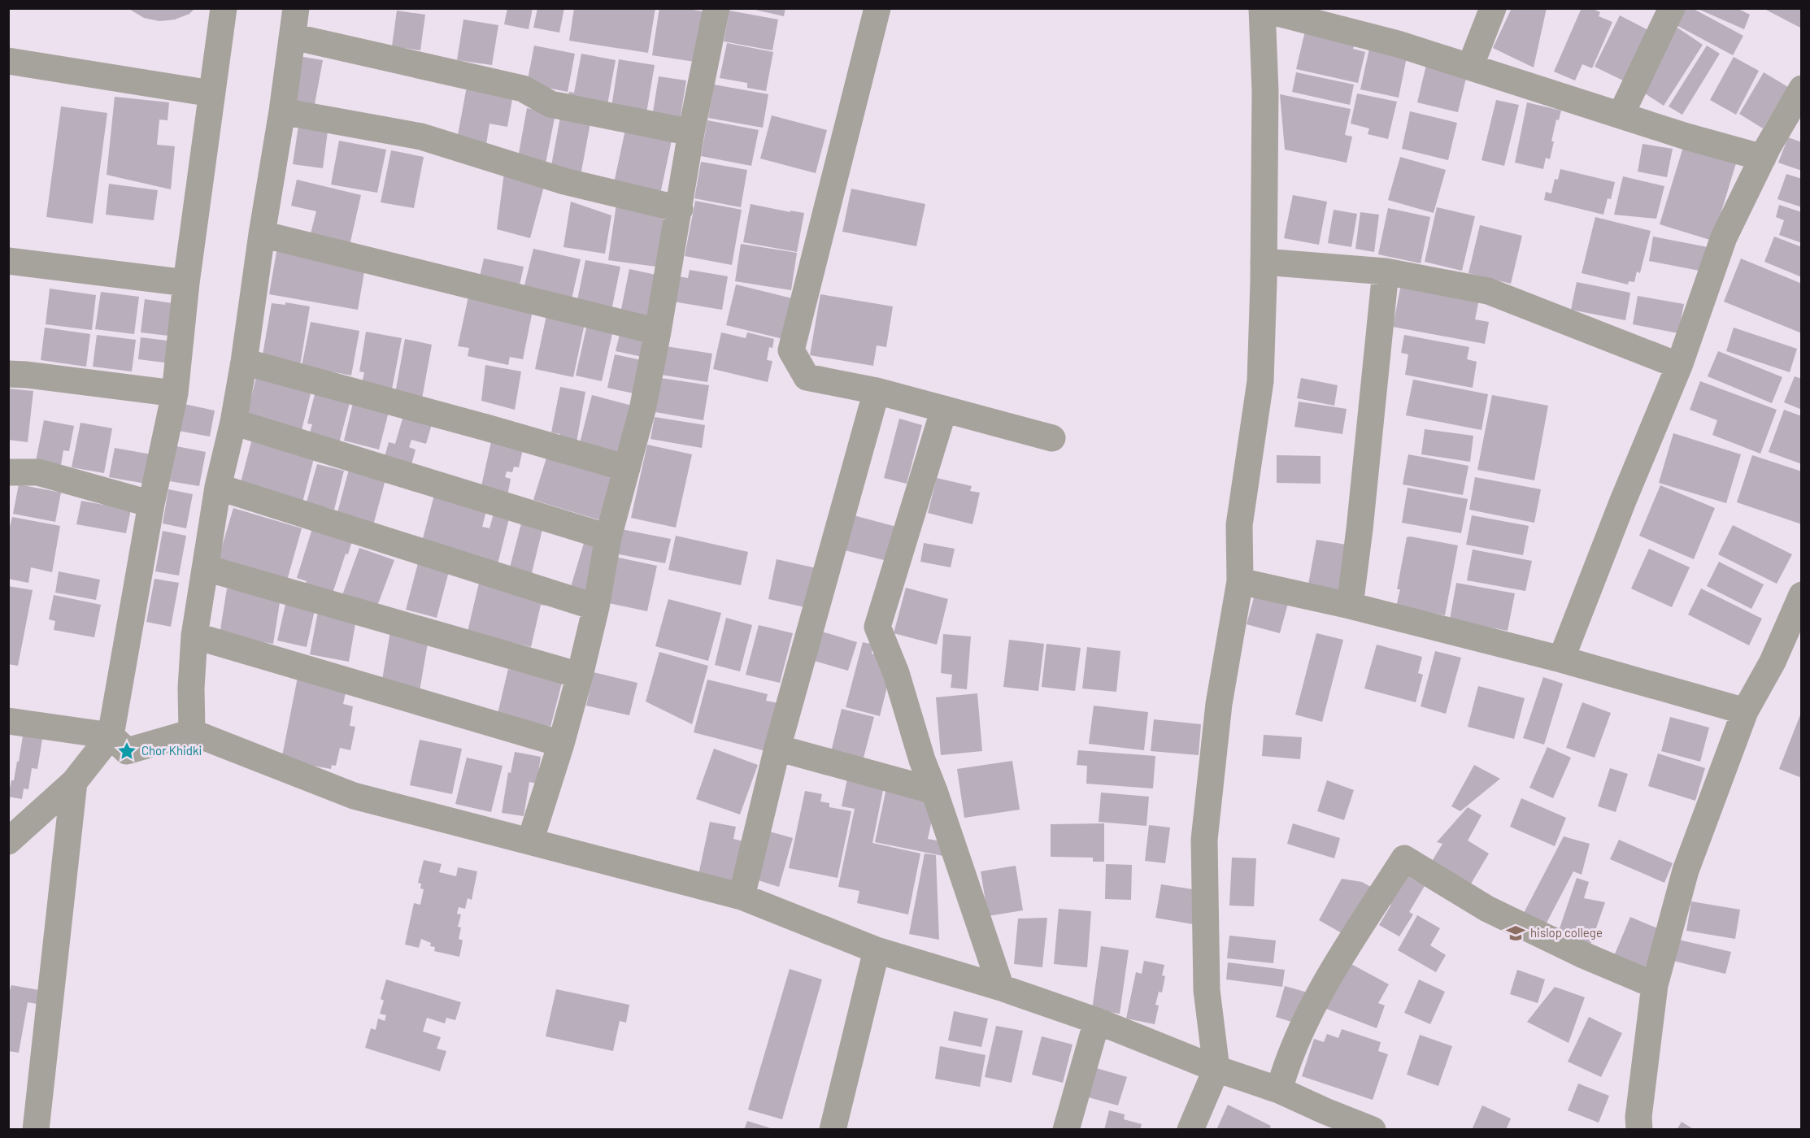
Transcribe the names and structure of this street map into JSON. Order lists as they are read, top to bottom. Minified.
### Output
{"places":{"place":["Chor Khidki"],"school or university":["hislop college"]}}
